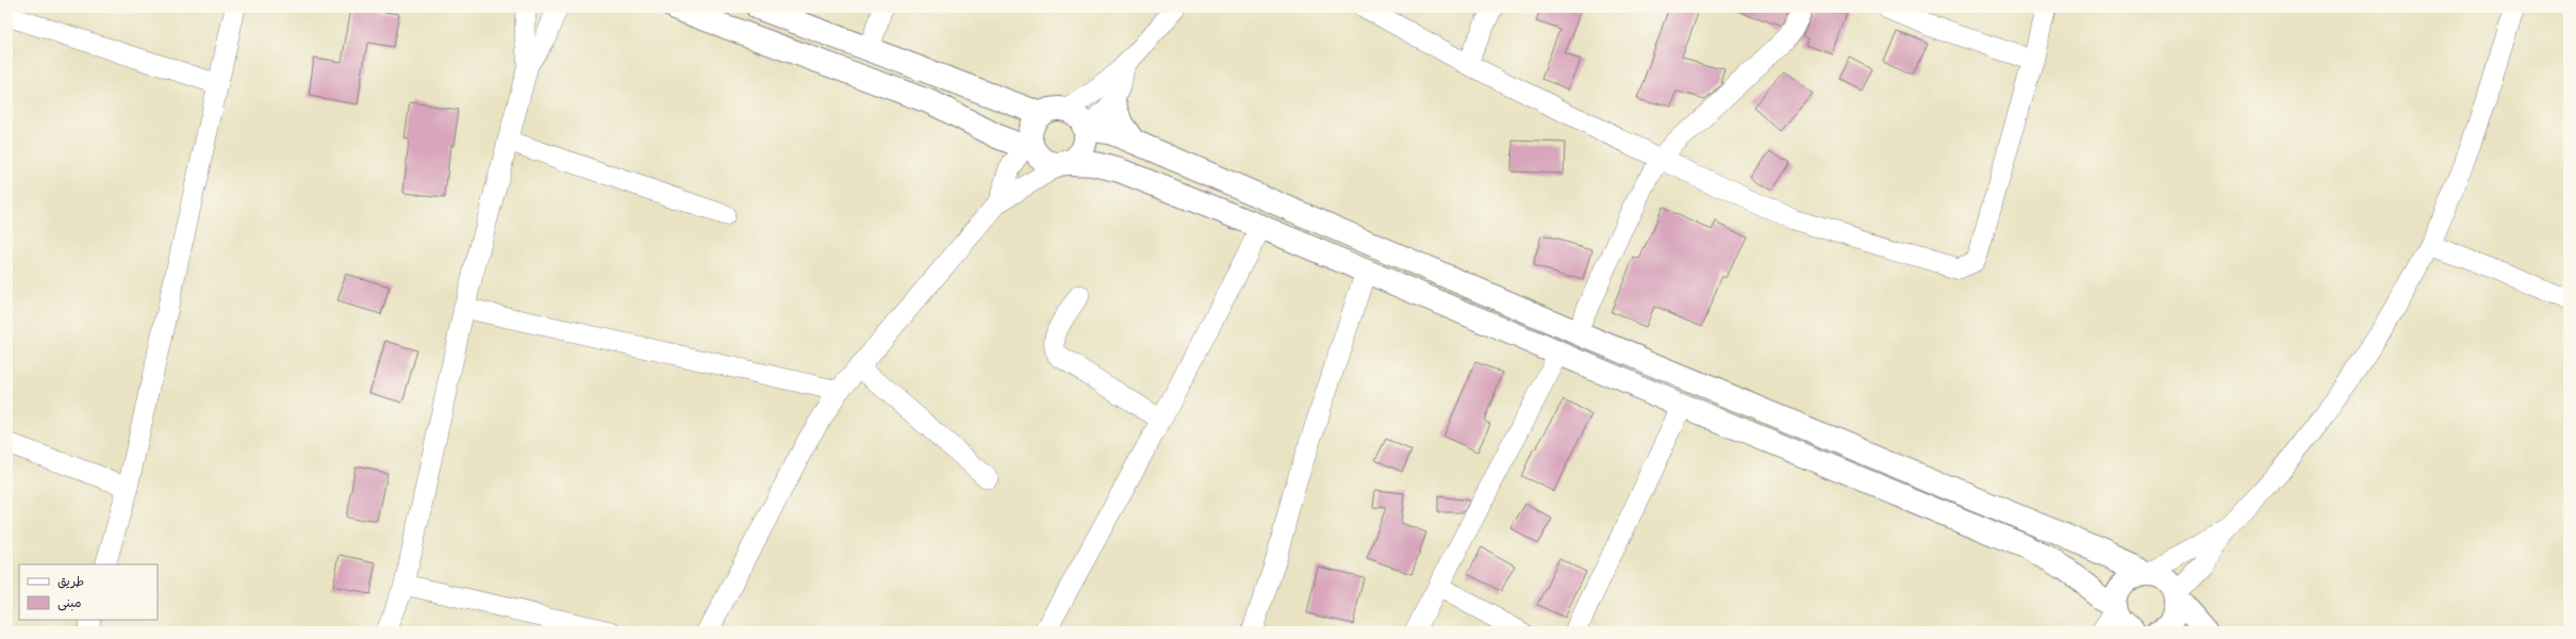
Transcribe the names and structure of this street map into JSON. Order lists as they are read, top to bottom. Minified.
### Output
{"legend":["طريق","مبنى"]}
